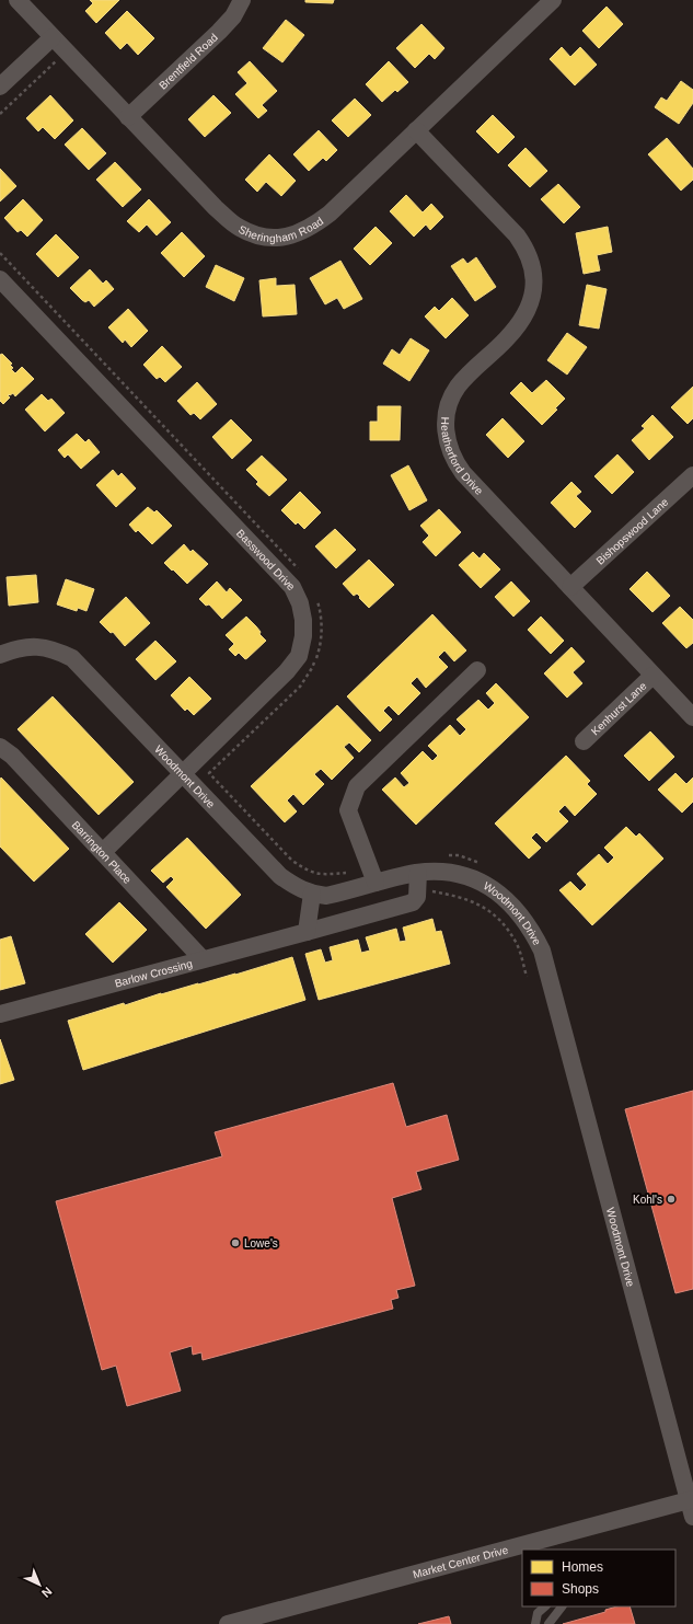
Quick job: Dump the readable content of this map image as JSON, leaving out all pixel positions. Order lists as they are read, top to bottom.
{
  "streets": {
    "street": [
      "Brentfield Road",
      "Sheringham Road",
      "Heatherford Drive",
      "Bishopswood Lane",
      "Basswood Drive",
      "Kenhurst Lane",
      "Woodmont Drive",
      "Barrington Place",
      "Barlow Crossing",
      "Market Center Drive"
    ]
  },
  "crossings": [
    ["Brentfield Road", "Sheringham Road"],
    ["Sheringham Road", "Heatherford Drive"],
    ["Heatherford Drive", "Bishopswood Lane"],
    ["Heatherford Drive", "Kenhurst Lane"],
    ["Basswood Drive", "Woodmont Drive"],
    ["Basswood Drive", "Barrington Place"],
    ["Woodmont Drive", "Barlow Crossing"],
    ["Woodmont Drive", "Market Center Drive"],
    ["Barrington Place", "Barlow Crossing"]
  ],
  "places": ["Kohl's", "Lowe's"],
  "legend": ["Homes", "Shops"],
  "north": "bottom right"
}
